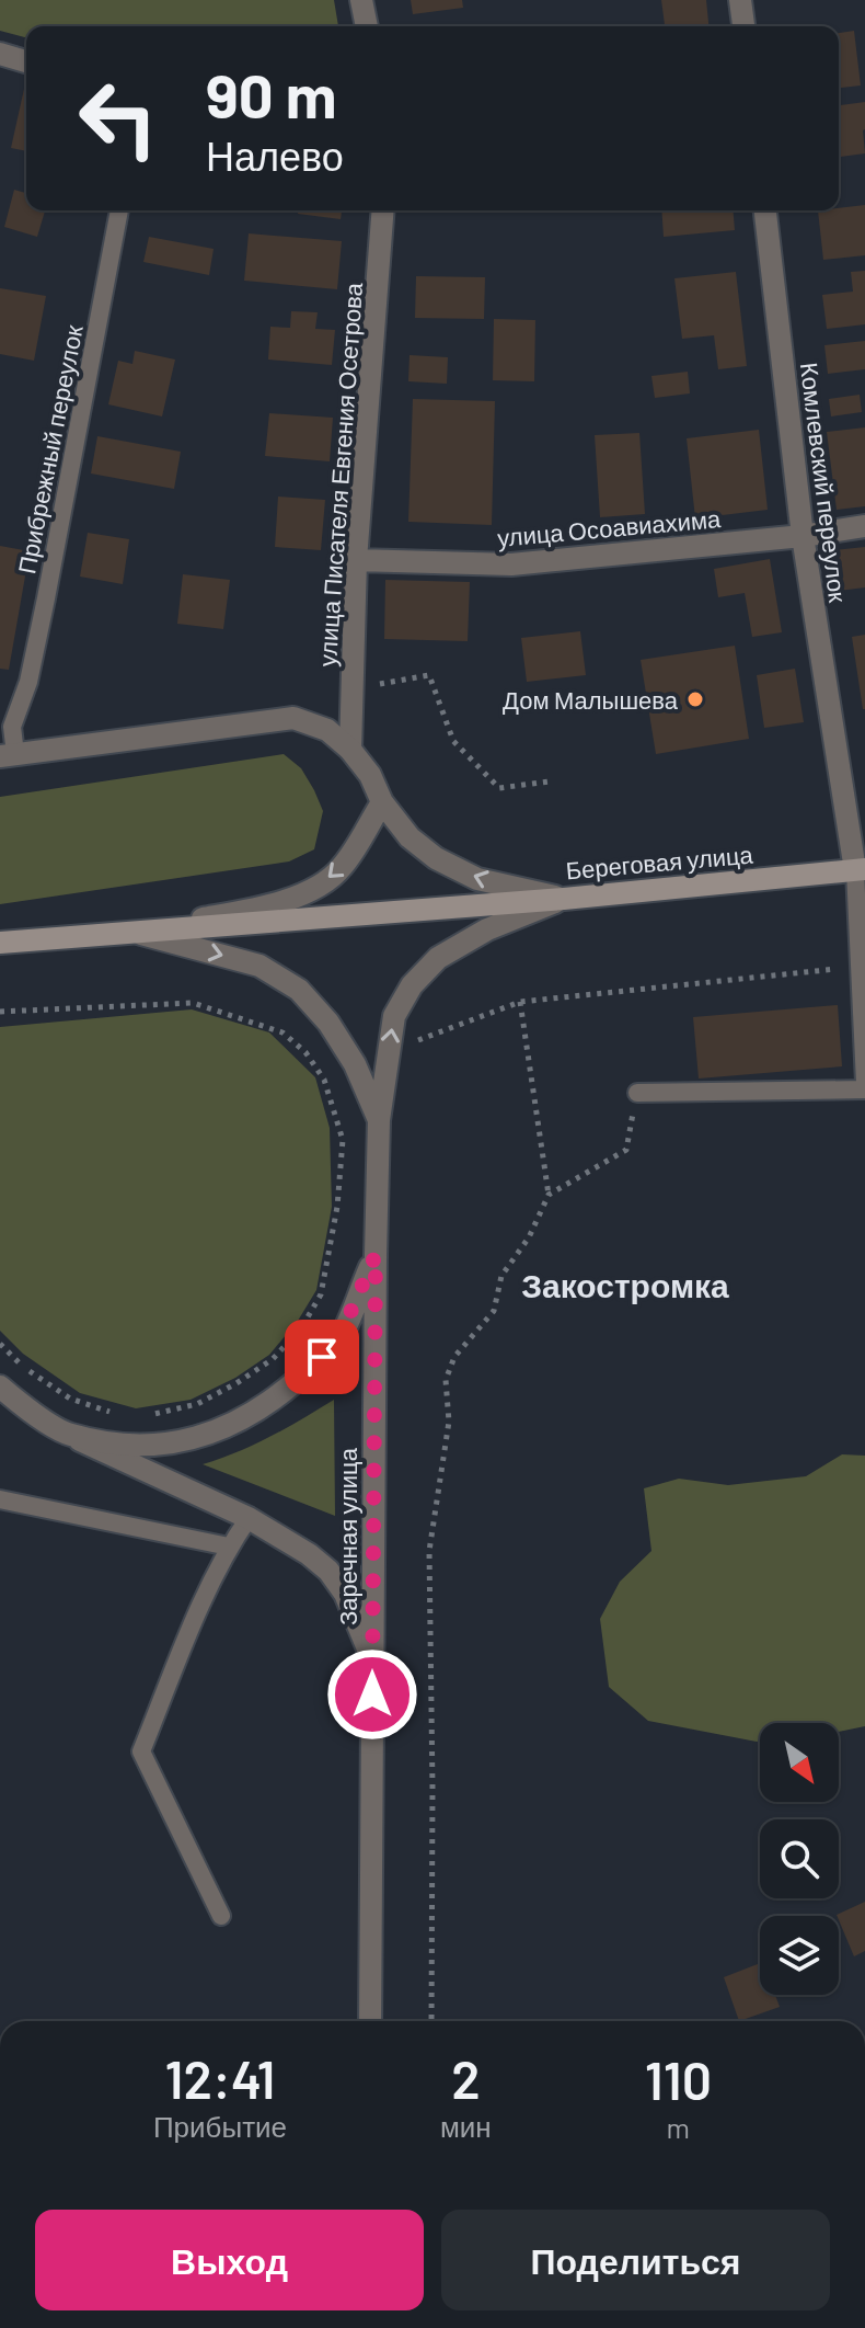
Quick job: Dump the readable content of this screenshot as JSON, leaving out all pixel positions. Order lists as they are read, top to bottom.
{
  "streets": {
    "main road": ["Береговая улица"],
    "street": [
      "улица Писателя Евгения Осетрова",
      "Комлевский переулок",
      "улица Осоавиахима",
      "Заречная улица"
    ],
    "lane": ["Прибрежный переулок"]
  },
  "crossings": [
    ["улица Писателя Евгения Осетрова", "улица Осоавиахима"],
    ["улица Писателя Евгения Осетрова", "Береговая улица"],
    ["Комлевский переулок", "улица Осоавиахима"],
    ["Комлевский переулок", "Береговая улица"],
    ["Береговая улица", "Заречная улица"]
  ],
  "one_way": ["Береговая улица"],
  "districts": ["Закостромка"],
  "places": ["Дом Малышева"],
  "north": "bottom right",
  "page": {
    "turn": ["90 m", "Налево"],
    "eta": [
      "12:41",
      "Прибытие",
      "2",
      "мин",
      "110",
      "m"
    ],
    "buttons": ["Выход", "Поделиться"]
  }
}
